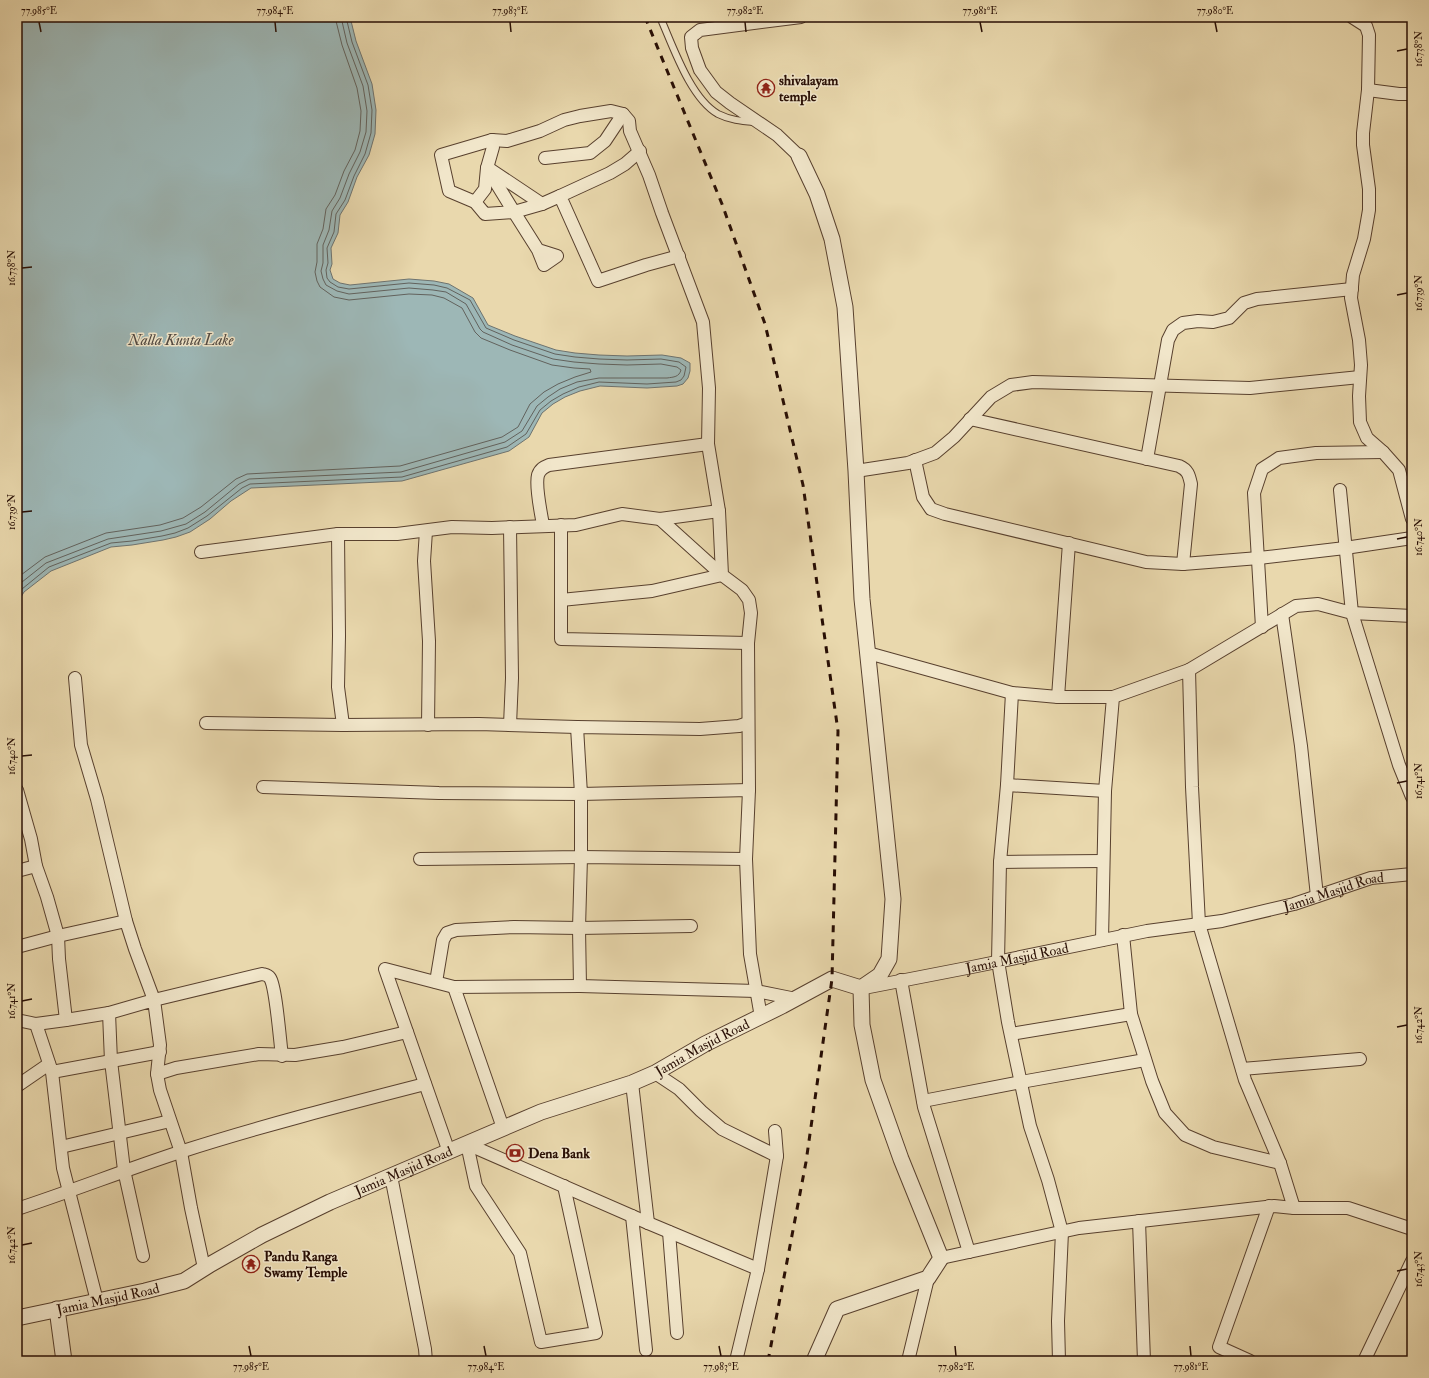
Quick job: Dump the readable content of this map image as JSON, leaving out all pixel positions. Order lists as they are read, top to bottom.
{
  "streets": {
    "street": ["Jamia Masjid Road"]
  },
  "water": ["Nalla Kunta Lake"],
  "places": {
    "temple": ["shivalayam temple", "Pandu Ranga Swamy Temple"],
    "bank": ["Dena Bank"]
  },
  "coordinates": [
    "77.985°E",
    "77.984°E",
    "77.983°E",
    "77.982°E",
    "77.981°E",
    "77.980°E",
    "16.738°N",
    "16.739°N",
    "16.740°N",
    "16.741°N",
    "16.742°N",
    "16.743°N"
  ]
}
